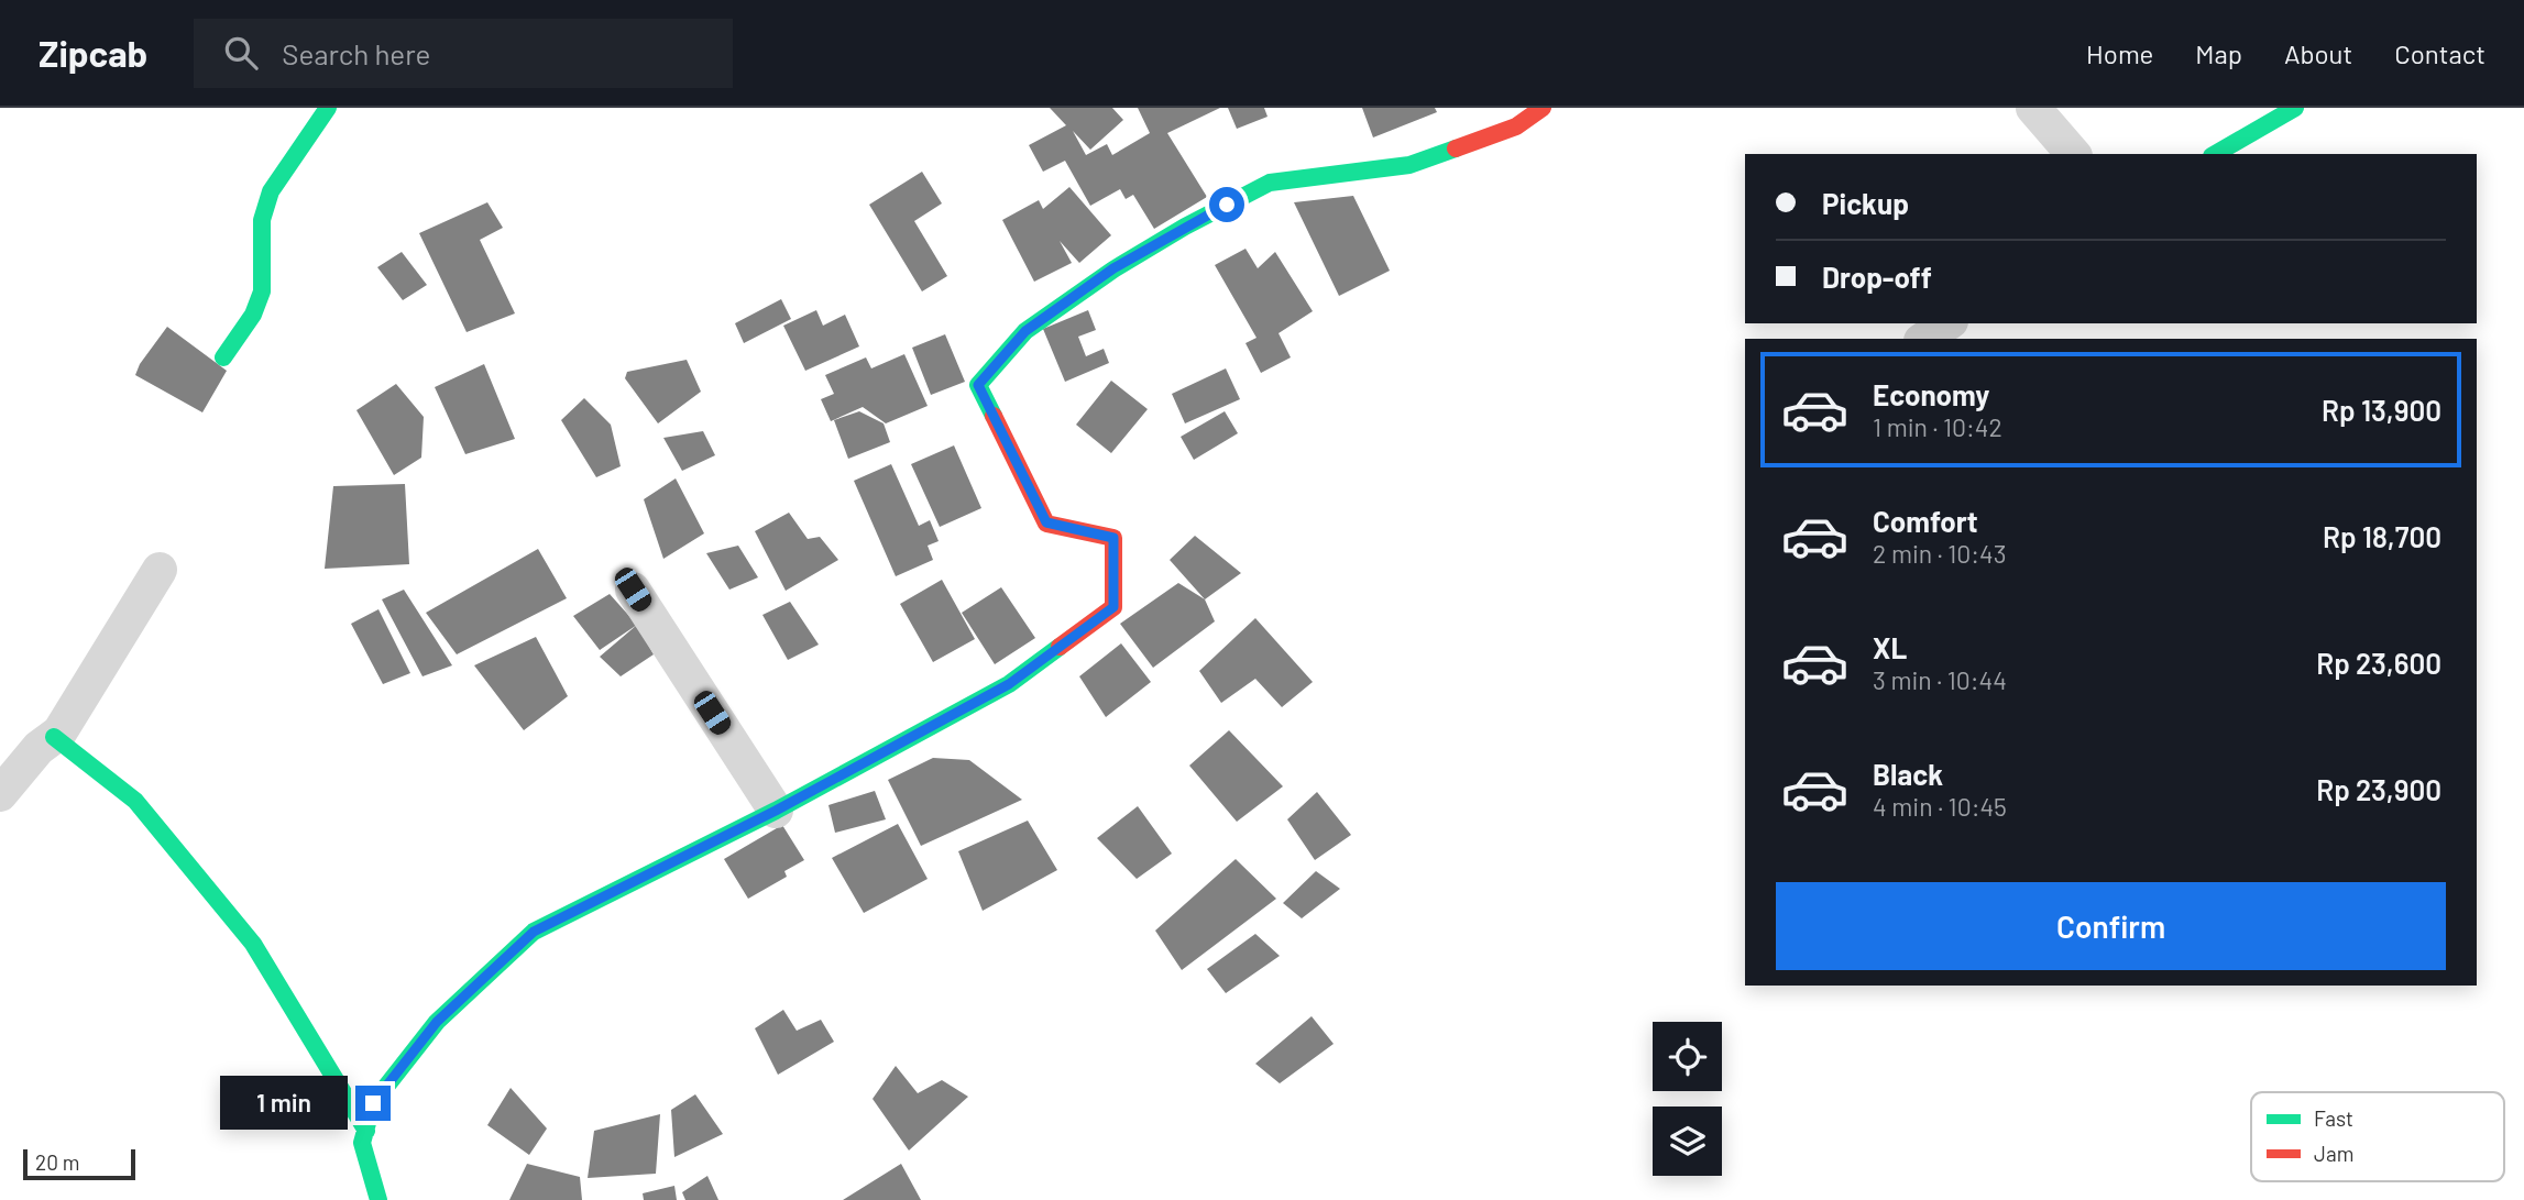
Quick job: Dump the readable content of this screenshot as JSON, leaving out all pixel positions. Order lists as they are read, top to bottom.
{
  "legend": ["Fast", "Jam"],
  "scale_bar": "20 m",
  "page": {
    "header": "Zipcab",
    "search": "Search here",
    "nav": [
      "Home",
      "Map",
      "About",
      "Contact"
    ],
    "banner": ["Pickup", "Drop-off"],
    "list": [
      {
        "name": "Economy",
        "note": "1 min · 10:42",
        "value": "Rp 13,900"
      },
      {
        "name": "Comfort",
        "note": "2 min · 10:43",
        "value": "Rp 18,700"
      },
      {
        "name": "XL",
        "note": "3 min · 10:44",
        "value": "Rp 23,600"
      },
      {
        "name": "Black",
        "note": "4 min · 10:45",
        "value": "Rp 23,900"
      }
    ],
    "buttons": "Confirm",
    "bubble": "1 min",
    "scale": "20 m"
  }
}
